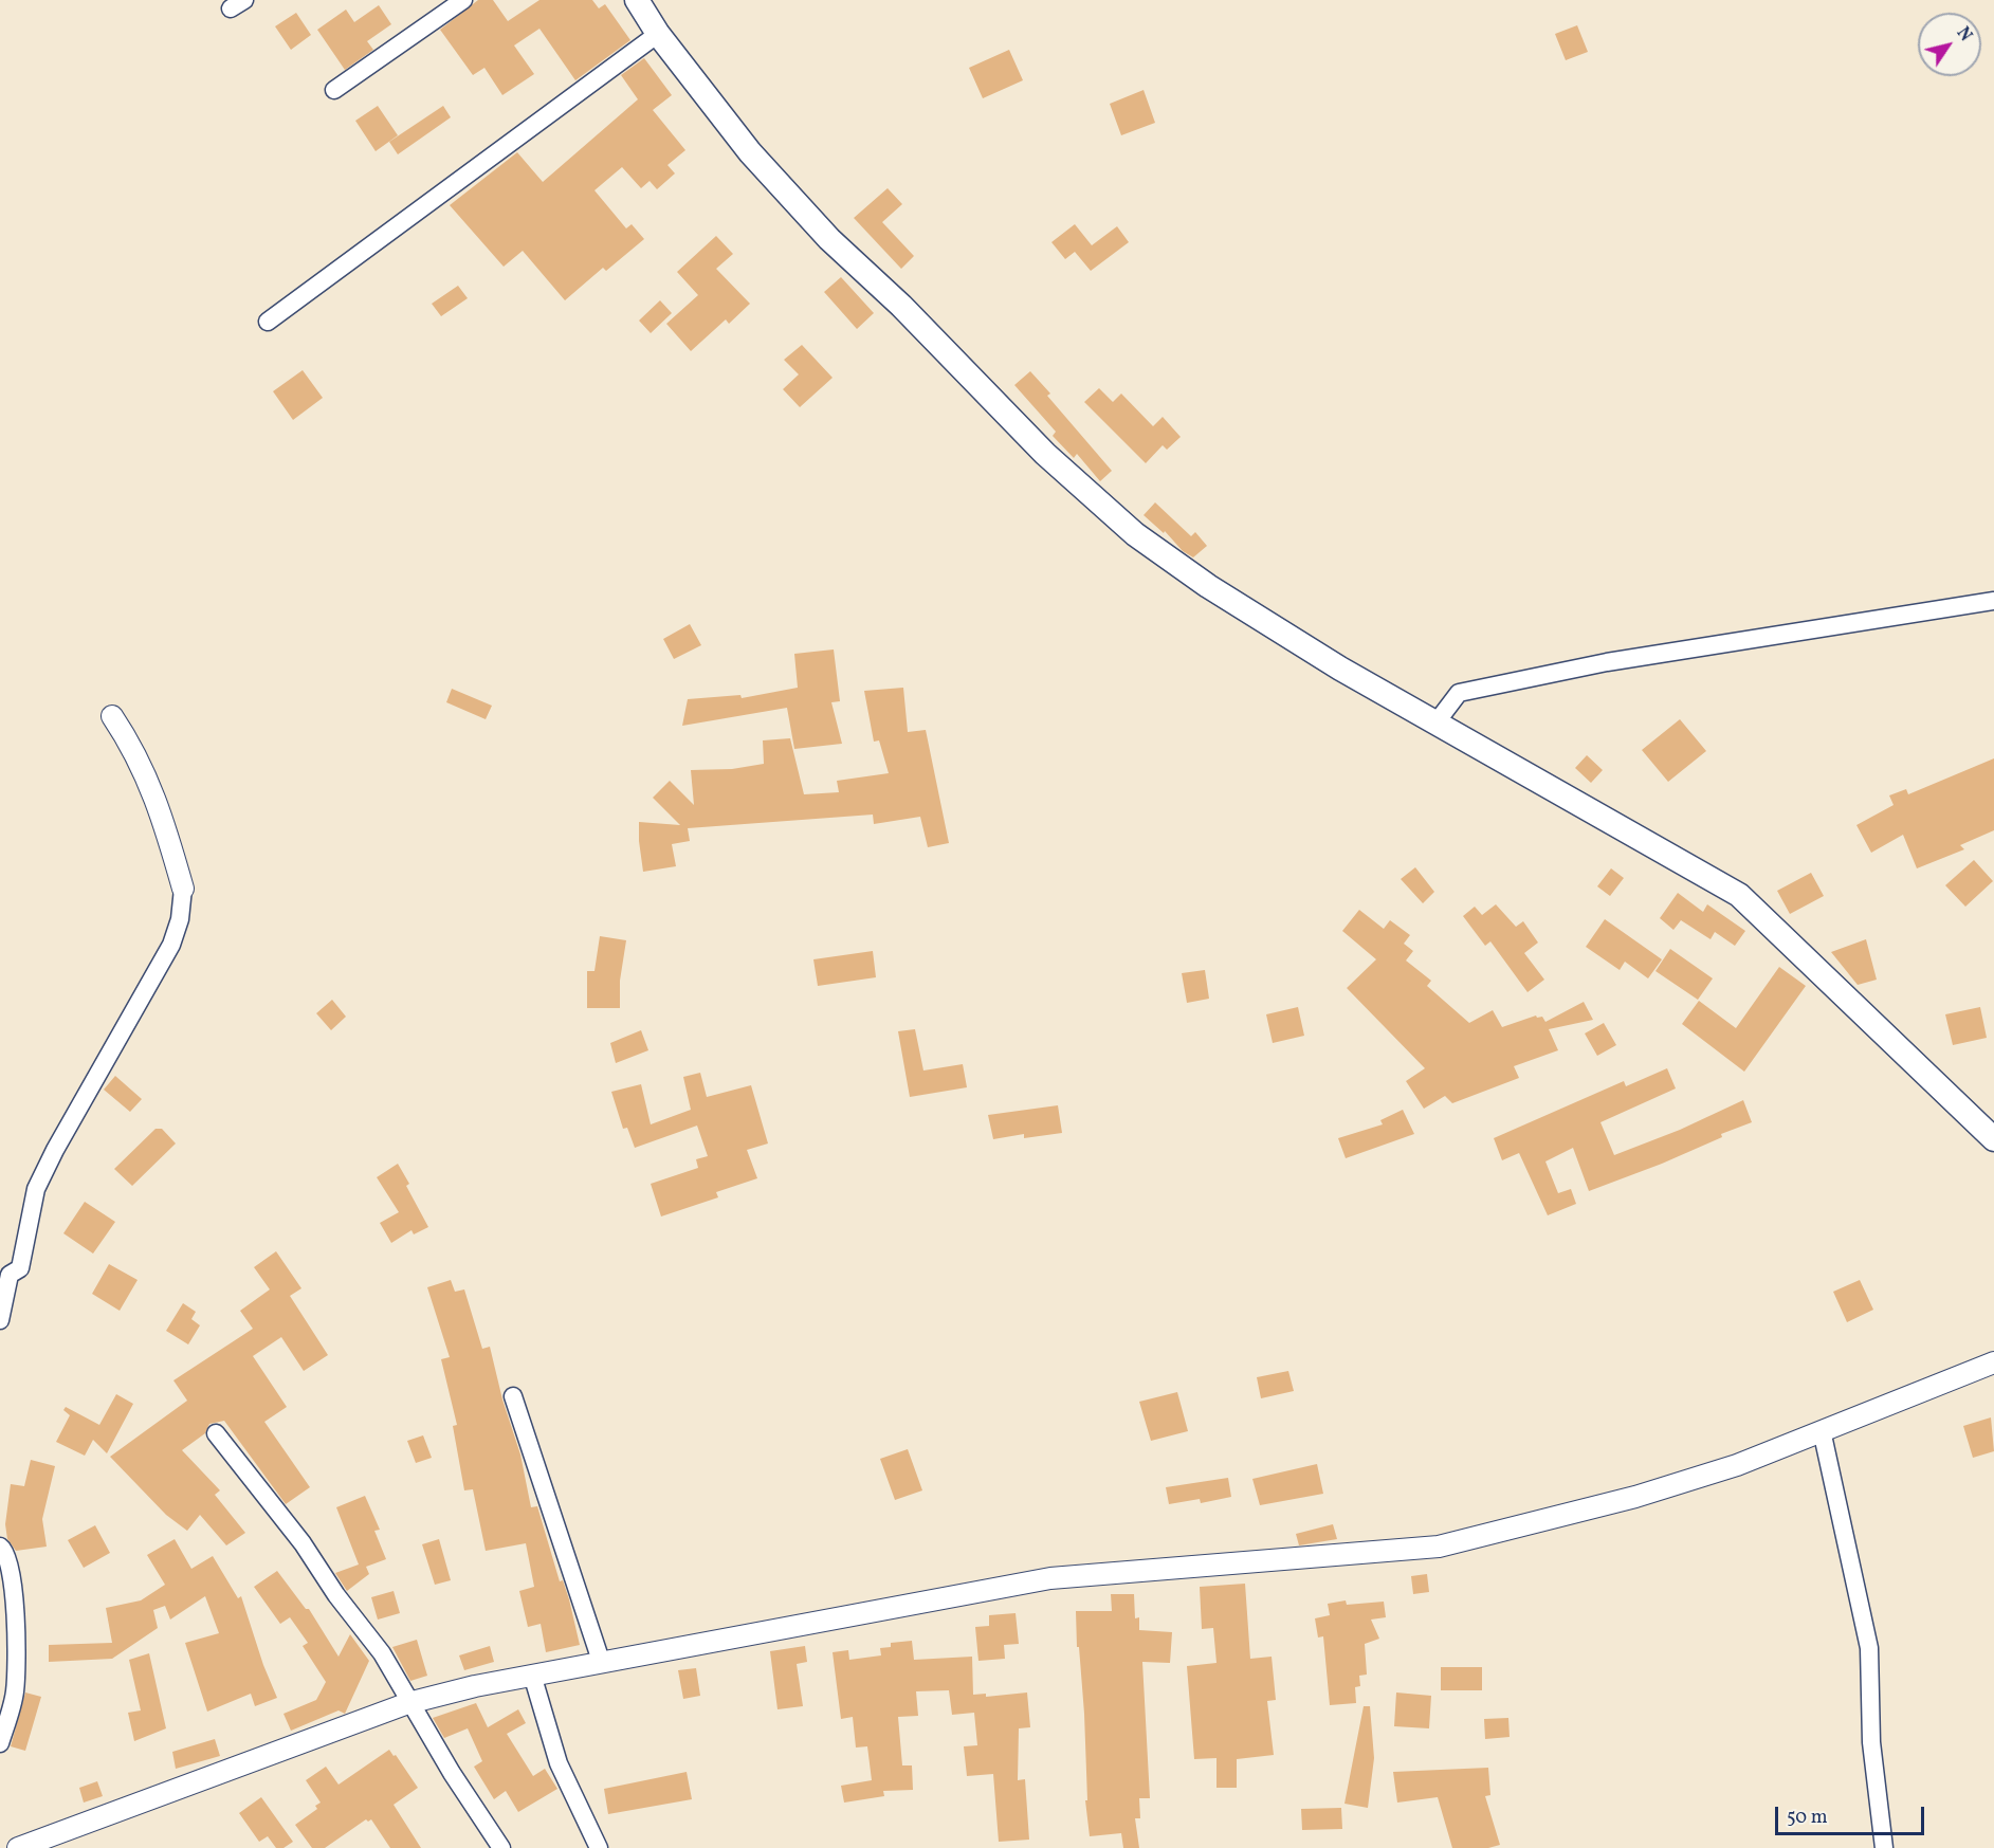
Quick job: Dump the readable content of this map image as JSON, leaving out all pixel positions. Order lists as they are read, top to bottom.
{
  "scale_bar": "50 m",
  "north": "top right"
}
